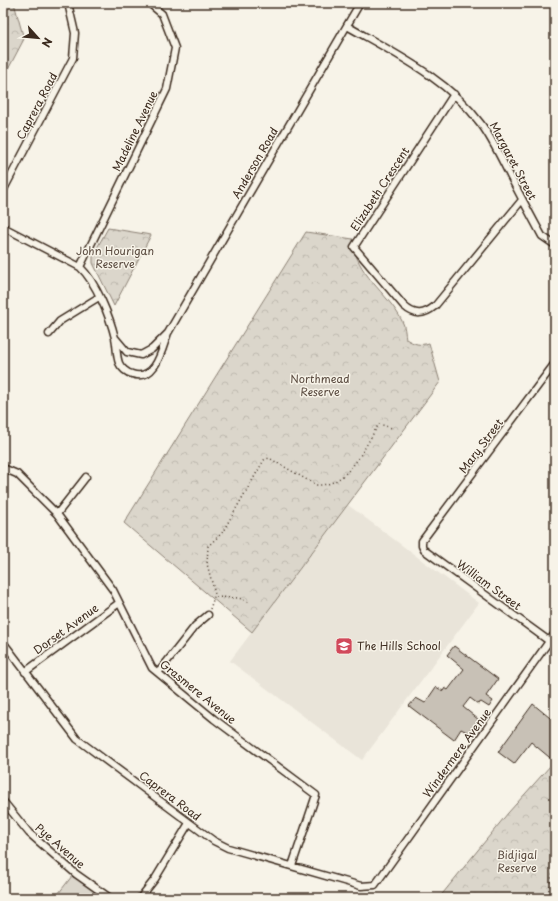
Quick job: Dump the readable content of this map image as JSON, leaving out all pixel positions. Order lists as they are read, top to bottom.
{
  "streets": {
    "street": [
      "Caprera Road",
      "Madeline Avenue",
      "Margaret Street",
      "Anderson Road",
      "Elizabeth Crescent",
      "Mary Street",
      "William Street",
      "Dorset Avenue",
      "Grasmere Avenue",
      "Windermere Avenue",
      "Pye Avenue"
    ]
  },
  "crossings": [
    ["Caprera Road", "Dorset Avenue"],
    ["Caprera Road", "Grasmere Avenue"],
    ["Caprera Road", "Windermere Avenue"],
    ["Madeline Avenue", "Anderson Road"],
    ["Margaret Street", "Anderson Road"],
    ["Margaret Street", "Elizabeth Crescent"],
    ["Mary Street", "William Street"],
    ["William Street", "Windermere Avenue"],
    ["Dorset Avenue", "Grasmere Avenue"]
  ],
  "parks": ["John Hourigan Reserve", "Northmead Reserve", "Bidjigal Reserve"],
  "places": {
    "school or university": ["The Hills School"]
  },
  "north": "bottom right"
}
